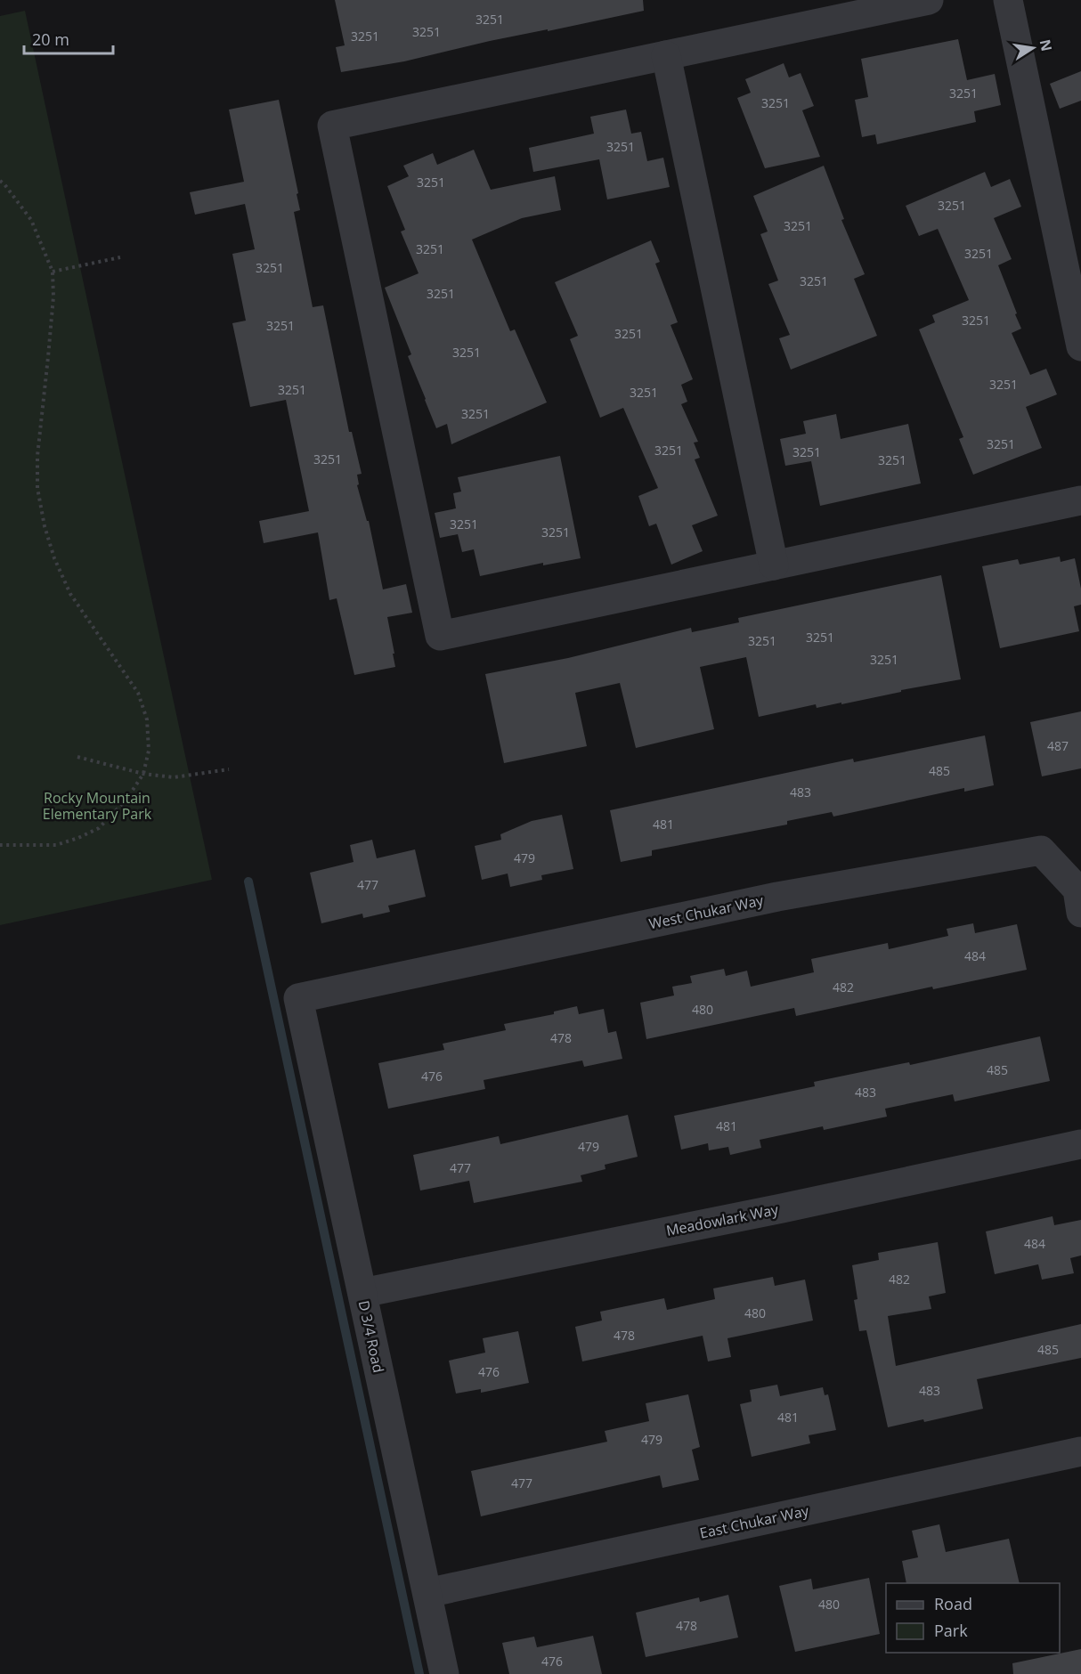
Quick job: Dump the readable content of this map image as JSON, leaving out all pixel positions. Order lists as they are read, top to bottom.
{
  "streets": {
    "street": [
      "West Chukar Way",
      "Meadowlark Way",
      "D 3/4 Road",
      "East Chukar Way"
    ]
  },
  "crossings": [
    ["West Chukar Way", "D 3/4 Road"],
    ["Meadowlark Way", "D 3/4 Road"],
    ["D 3/4 Road", "East Chukar Way"]
  ],
  "parks": ["Rocky Mountain Elementary Park"],
  "house_numbers": [
    "3251",
    "3251",
    "3251",
    "3251",
    "3251",
    "3251",
    "3251",
    "3251",
    "3251",
    "3251",
    "3251",
    "3251",
    "3251",
    "3251",
    "3251",
    "3251",
    "3251",
    "3251",
    "3251",
    "3251",
    "3251",
    "3251",
    "3251",
    "3251",
    "3251",
    "3251",
    "3251",
    "3251",
    "3251",
    "3251",
    "3251",
    "3251",
    "487",
    "485",
    "483",
    "481",
    "479",
    "477",
    "484",
    "482",
    "480",
    "478",
    "485",
    "476",
    "483",
    "481",
    "479",
    "477",
    "484",
    "482",
    "480",
    "478",
    "485",
    "476",
    "483",
    "481",
    "479",
    "477",
    "480",
    "478",
    "476"
  ],
  "legend": ["Road", "Park"],
  "scale_bar": "20 m",
  "north": "right"
}
